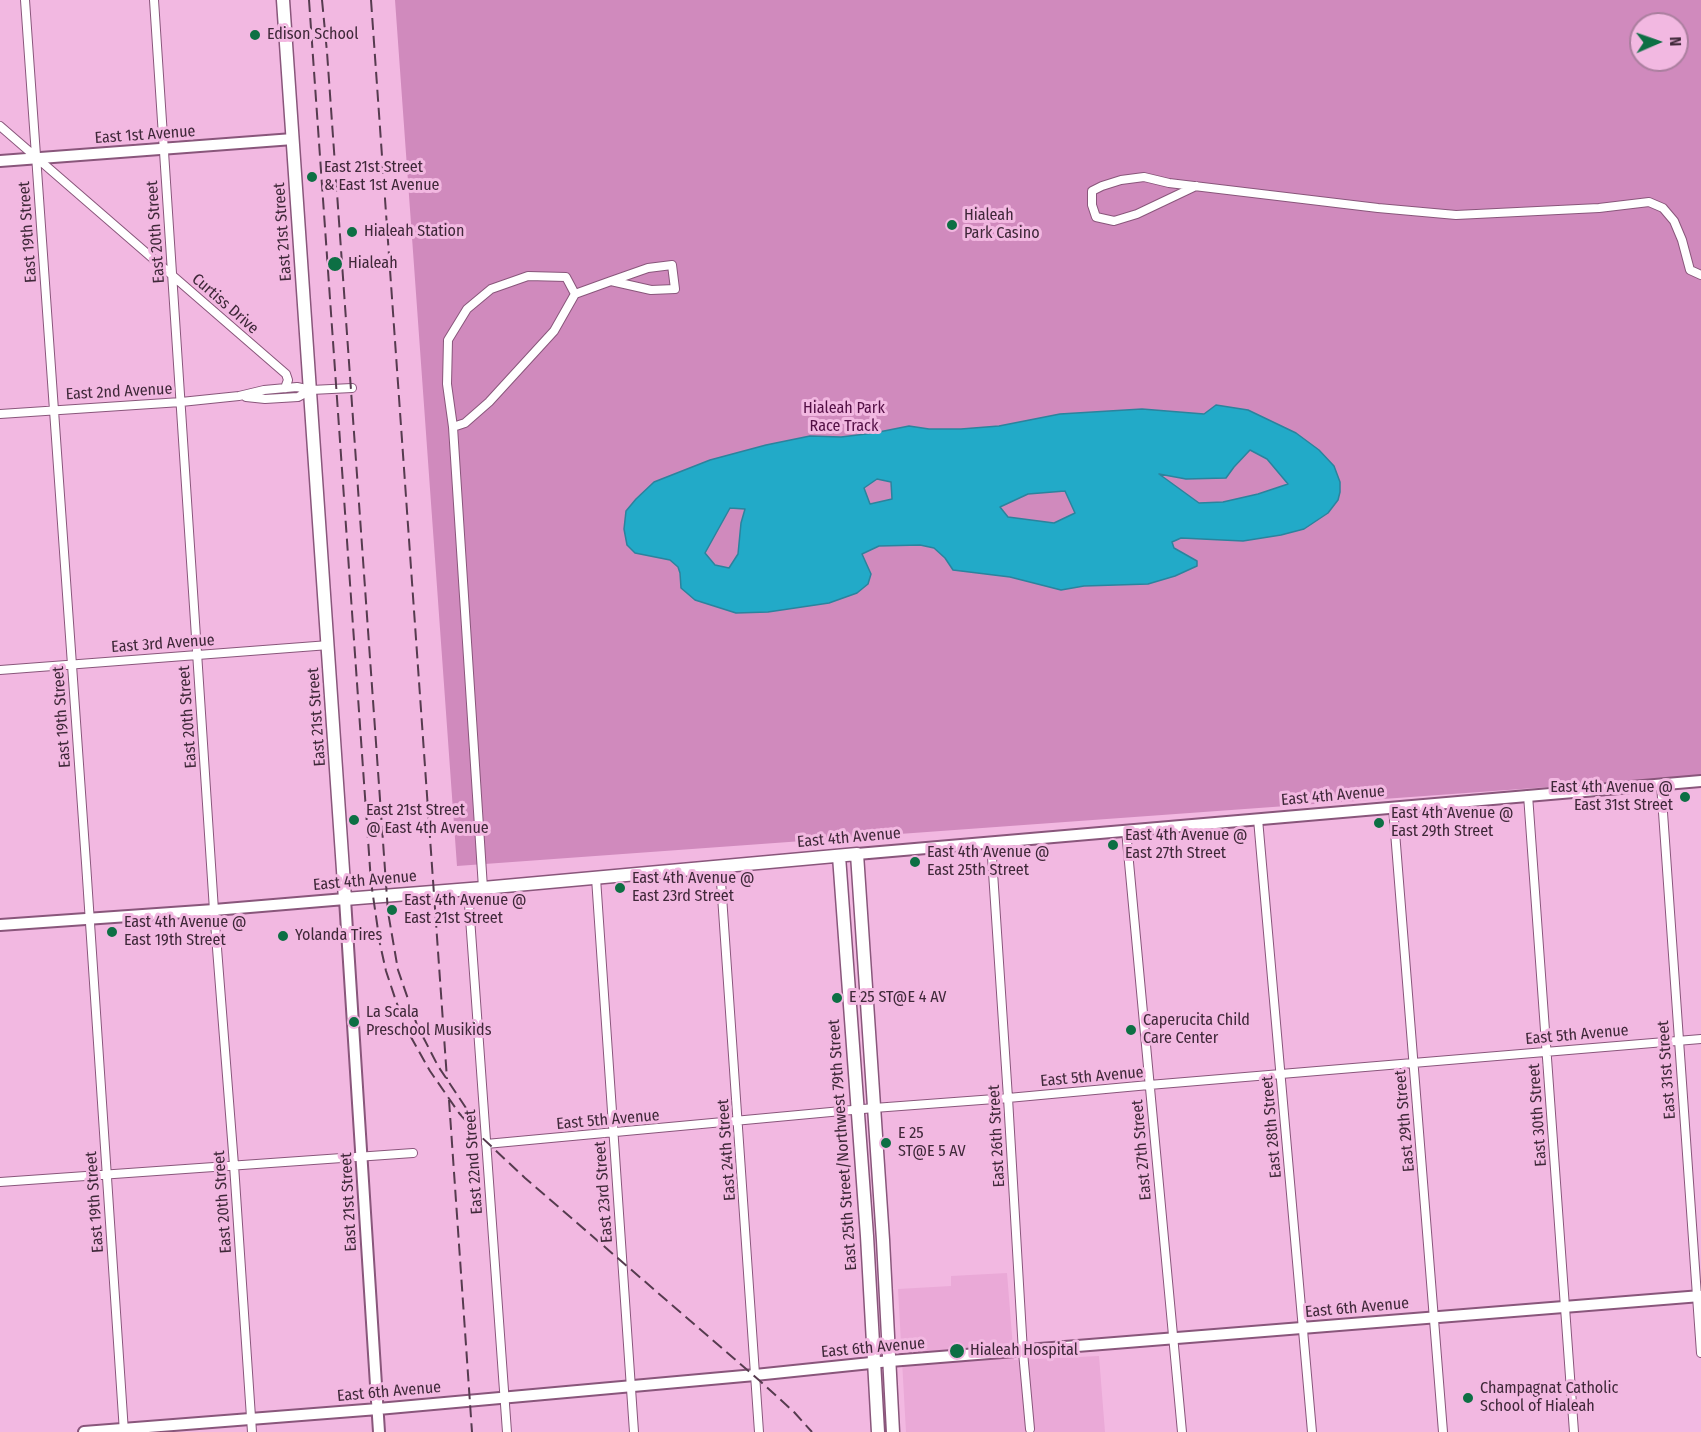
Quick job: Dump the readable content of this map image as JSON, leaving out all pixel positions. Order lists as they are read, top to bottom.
{
  "streets": {
    "main road": ["East 21st Street", "East 4th Avenue", "East 25th Street/Northwest 79th Street"],
    "street": [
      "East 1st Avenue",
      "East 19th Street",
      "East 20th Street",
      "Curtiss Drive",
      "East 2nd Avenue",
      "East 3rd Avenue",
      "East 5th Avenue",
      "East 31st Street",
      "East 30th Street",
      "East 29th Street",
      "East 28th Street",
      "East 26th Street",
      "East 24th Street",
      "East 27th Street",
      "East 22nd Street",
      "East 23rd Street",
      "East 6th Avenue"
    ]
  },
  "crossings": [
    ["East 1st Avenue", "East 19th Street"],
    ["East 1st Avenue", "East 20th Street"],
    ["East 1st Avenue", "East 21st Street"],
    ["East 1st Avenue", "Curtiss Drive"],
    ["East 19th Street", "Curtiss Drive"],
    ["East 19th Street", "East 2nd Avenue"],
    ["East 19th Street", "East 3rd Avenue"],
    ["East 19th Street", "East 4th Avenue"],
    ["East 19th Street", "East 6th Avenue"],
    ["East 20th Street", "Curtiss Drive"],
    ["East 20th Street", "East 2nd Avenue"],
    ["East 20th Street", "East 3rd Avenue"],
    ["East 20th Street", "East 4th Avenue"],
    ["East 20th Street", "East 6th Avenue"],
    ["East 21st Street", "East 2nd Avenue"],
    ["East 21st Street", "East 3rd Avenue"],
    ["East 21st Street", "East 4th Avenue"],
    ["East 21st Street", "East 6th Avenue"],
    ["Curtiss Drive", "East 2nd Avenue"],
    ["East 4th Avenue", "East 31st Street"],
    ["East 4th Avenue", "East 30th Street"],
    ["East 4th Avenue", "East 29th Street"],
    ["East 4th Avenue", "East 28th Street"],
    ["East 4th Avenue", "East 26th Street"],
    ["East 4th Avenue", "East 25th Street/Northwest 79th Street"],
    ["East 4th Avenue", "East 24th Street"],
    ["East 4th Avenue", "East 27th Street"],
    ["East 4th Avenue", "East 22nd Street"],
    ["East 4th Avenue", "East 23rd Street"],
    ["East 5th Avenue", "East 31st Street"],
    ["East 5th Avenue", "East 30th Street"],
    ["East 5th Avenue", "East 29th Street"],
    ["East 5th Avenue", "East 28th Street"],
    ["East 5th Avenue", "East 26th Street"],
    ["East 5th Avenue", "East 25th Street/Northwest 79th Street"],
    ["East 5th Avenue", "East 24th Street"],
    ["East 5th Avenue", "East 27th Street"],
    ["East 5th Avenue", "East 22nd Street"],
    ["East 5th Avenue", "East 23rd Street"],
    ["East 31st Street", "East 6th Avenue"],
    ["East 30th Street", "East 6th Avenue"],
    ["East 29th Street", "East 6th Avenue"],
    ["East 28th Street", "East 6th Avenue"],
    ["East 26th Street", "East 6th Avenue"],
    ["East 25th Street/Northwest 79th Street", "East 6th Avenue"],
    ["East 24th Street", "East 6th Avenue"],
    ["East 27th Street", "East 6th Avenue"],
    ["East 22nd Street", "East 6th Avenue"],
    ["East 23rd Street", "East 6th Avenue"]
  ],
  "parks": ["Hialeah Park Race Track"],
  "places": [
    "Edison School",
    "East 21st Street & East 1st Avenue",
    "Hialeah Park Casino",
    "Hialeah Station",
    "Hialeah",
    "East 4th Avenue @ East 31st Street",
    "East 21st Street @ East 4th Avenue",
    "East 4th Avenue @ East 29th Street",
    "East 4th Avenue @ East 27th Street",
    "East 4th Avenue @ East 25th Street",
    "East 4th Avenue @ East 23rd Street",
    "East 4th Avenue @ East 21st Street",
    "East 4th Avenue @ East 19th Street",
    "Yolanda Tires",
    "E 25 ST@E 4 AV",
    "La Scala Preschool Musikids",
    "Caperucita Child Care Center",
    "E 25 ST@E 5 AV",
    "Hialeah Hospital",
    "Champagnat Catholic School of Hialeah"
  ],
  "north": "right"
}
